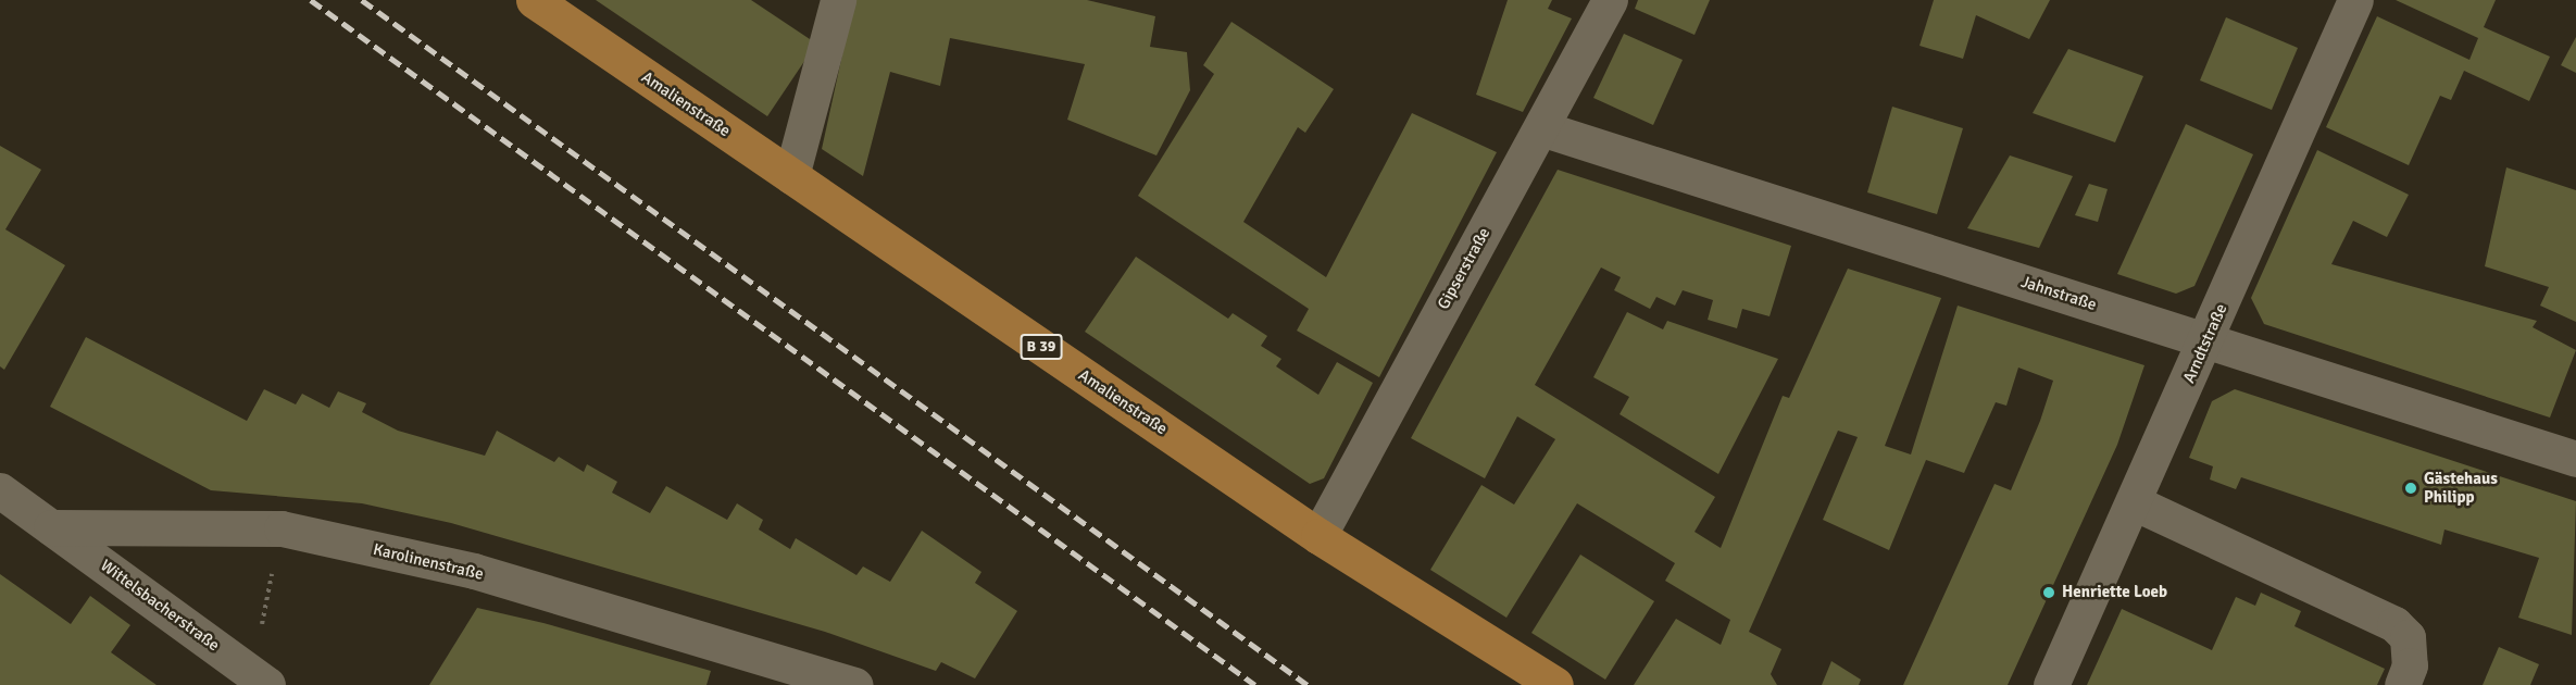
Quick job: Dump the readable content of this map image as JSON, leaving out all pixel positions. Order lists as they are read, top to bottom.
{
  "streets": {
    "main road": ["Amalienstraße", "B 39"],
    "street": [
      "Gipserstraße",
      "Jahnstraße",
      "Arndtstraße",
      "Karolinenstraße",
      "Wittelsbacherstraße"
    ]
  },
  "crossings": [
    ["Amalienstraße", "Gipserstraße"],
    ["Gipserstraße", "Jahnstraße"],
    ["Jahnstraße", "Arndtstraße"],
    ["Karolinenstraße", "Wittelsbacherstraße"]
  ],
  "places": ["Gästehaus Philipp", "Henriette Loeb"]
}
